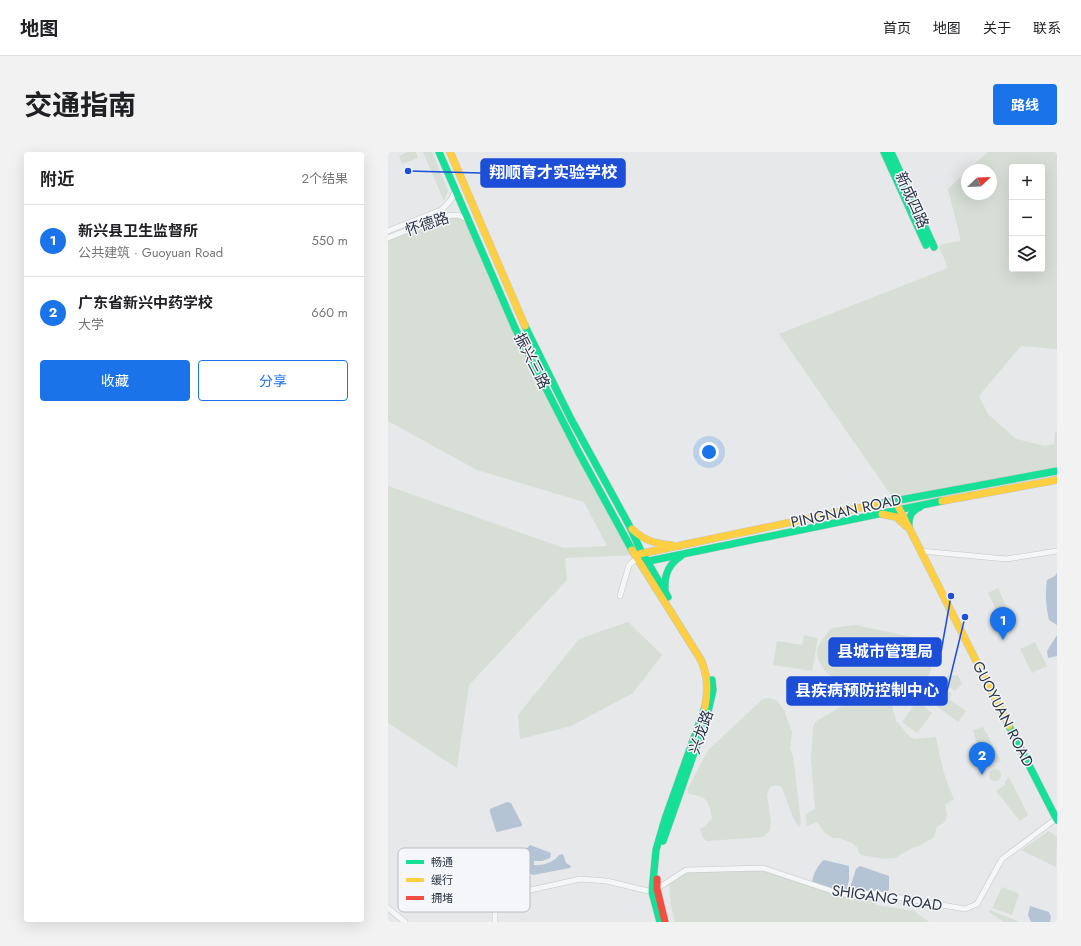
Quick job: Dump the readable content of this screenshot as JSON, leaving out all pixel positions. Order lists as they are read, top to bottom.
{
  "streets": {
    "main road": [
      "新成四路",
      "振兴三路",
      "PINGNAN ROAD",
      "GUOYUAN ROAD",
      "兴龙路"
    ],
    "street": ["怀德路", "SHIGANG ROAD"]
  },
  "crossings": [
    ["怀德路", "振兴三路"],
    ["振兴三路", "PINGNAN ROAD"],
    ["振兴三路", "兴龙路"],
    ["PINGNAN ROAD", "GUOYUAN ROAD"],
    ["PINGNAN ROAD", "兴龙路"],
    ["GUOYUAN ROAD", "SHIGANG ROAD"],
    ["兴龙路", "SHIGANG ROAD"]
  ],
  "places": ["翔顺育才实验学校", "县城市管理局", "县疾病预防控制中心"],
  "legend": ["畅通", "缓行", "拥堵"],
  "north": "top right",
  "page": {
    "header": "地图",
    "nav": [
      "首页",
      "地图",
      "关于",
      "联系"
    ],
    "title": "交通指南",
    "buttons": [
      "路线",
      ["收藏", "分享"]
    ],
    "heading": ["附近", "2个结果"],
    "map_buttons": ["+", "−"],
    "list": [
      {
        "mark": "1",
        "name": "新兴县卫生监督所",
        "note": "公共建筑 · Guoyuan Road",
        "value": "550 m"
      },
      {
        "mark": "2",
        "name": "广东省新兴中药学校",
        "note": "大学",
        "value": "660 m"
      }
    ],
    "pins": ["1", "2"]
  }
}
